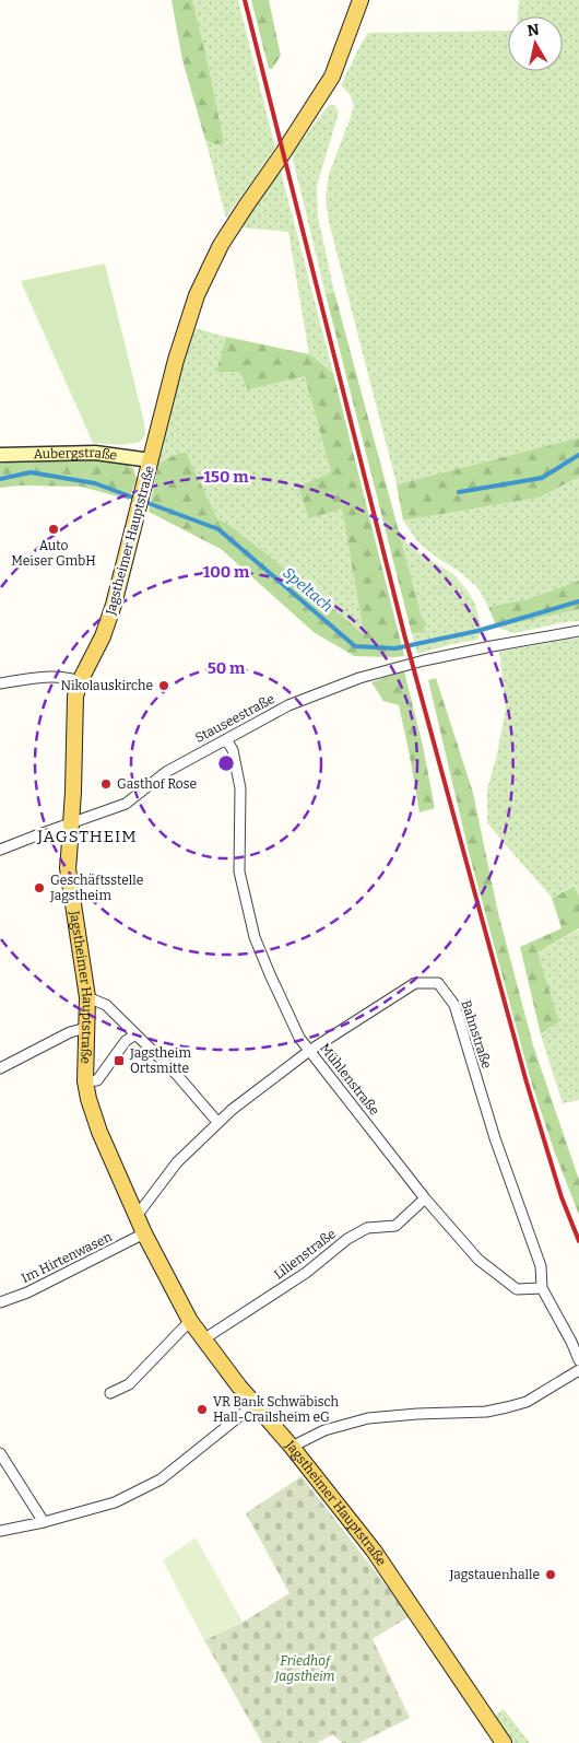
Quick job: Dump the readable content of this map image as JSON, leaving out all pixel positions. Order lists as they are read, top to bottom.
{
  "streets": {
    "main road": ["Jagstheimer Hauptstraße"],
    "street": [
      "Aubergstraße",
      "Stauseestraße",
      "Bahnstraße",
      "Mühlenstraße",
      "Lilienstraße",
      "Im Hirtenwasen"
    ]
  },
  "crossings": [
    ["Aubergstraße", "Jagstheimer Hauptstraße"],
    ["Jagstheimer Hauptstraße", "Stauseestraße"],
    ["Jagstheimer Hauptstraße", "Bahnstraße"],
    ["Jagstheimer Hauptstraße", "Lilienstraße"],
    ["Jagstheimer Hauptstraße", "Im Hirtenwasen"],
    ["Stauseestraße", "Mühlenstraße"],
    ["Bahnstraße", "Mühlenstraße"],
    ["Mühlenstraße", "Lilienstraße"]
  ],
  "districts": ["JAGSTHEIM"],
  "water": ["Speltach"],
  "parks": ["Friedhof Jagstheim"],
  "places": {
    "other": [
      "Auto Meiser GmbH",
      "Nikolauskirche",
      "Gasthof Rose",
      "Geschäftsstelle Jagstheim",
      "VR Bank Schwäbisch Hall-Crailsheim eG",
      "Jagstauenhalle"
    ],
    "transit": ["Jagstheim Ortsmitte"]
  },
  "north": "top",
  "rings": ["150 m", "100 m", "50 m"]
}
